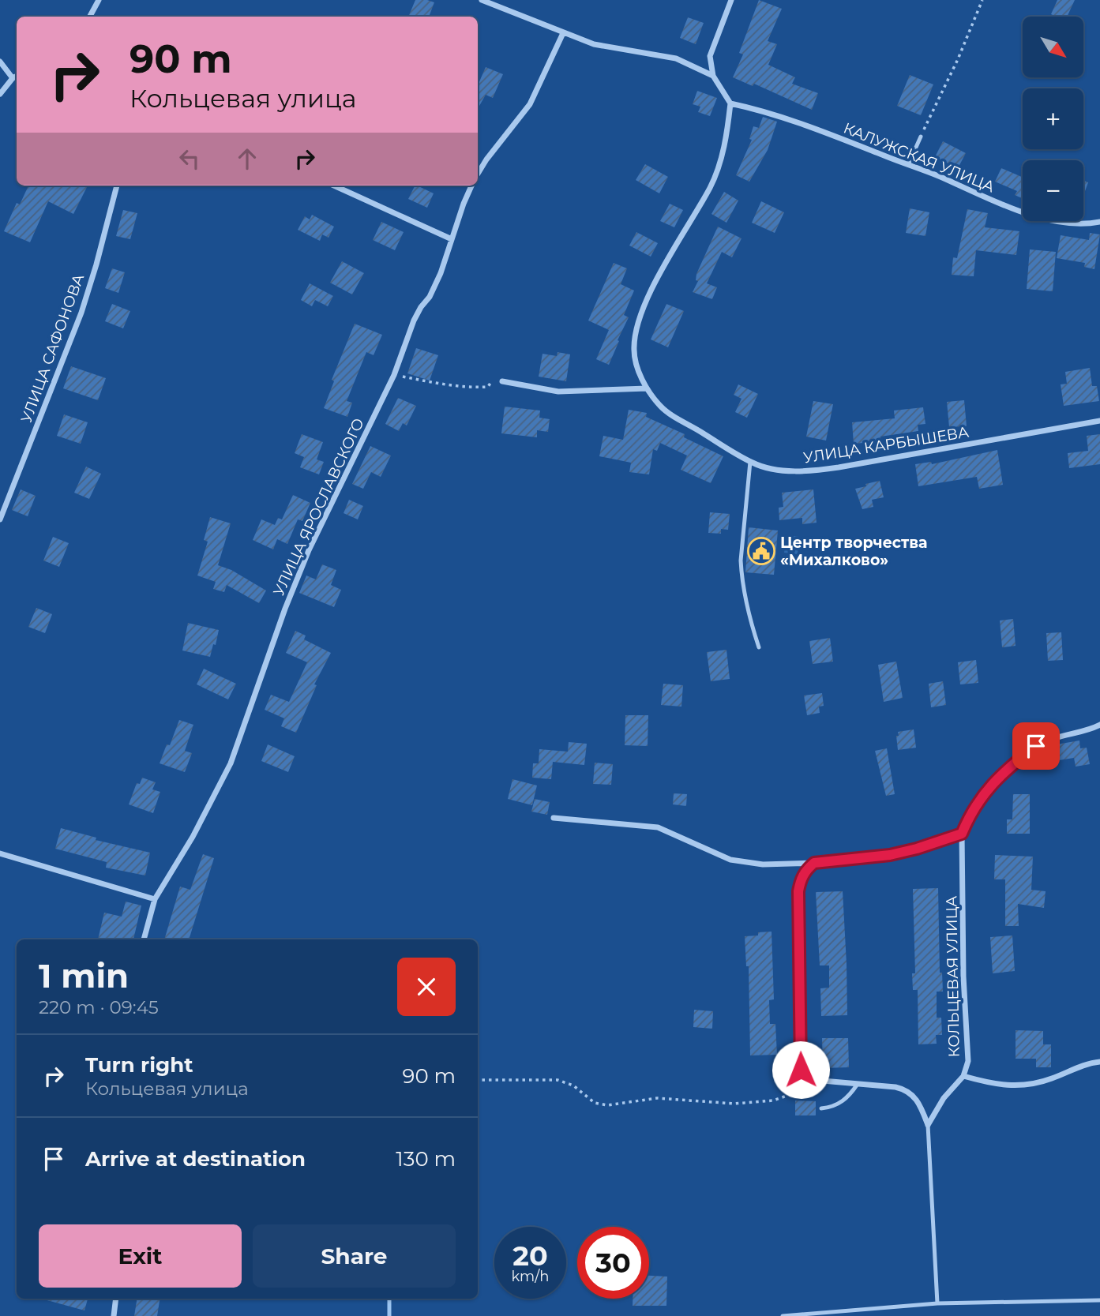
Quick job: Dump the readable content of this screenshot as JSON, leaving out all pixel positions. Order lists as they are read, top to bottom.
{
  "streets": {
    "street": [
      "КАЛУЖСКАЯ УЛИЦА",
      "УЛИЦА САФОНОВА",
      "УЛИЦА КАРБЫШЕВА",
      "УЛИЦА ЯРОСЛАВСКОГО",
      "КОЛЬЦЕВАЯ УЛИЦА"
    ]
  },
  "crossings": [
    ["КАЛУЖСКАЯ УЛИЦА", "УЛИЦА КАРБЫШЕВА"]
  ],
  "places": {
    "public building": ["Центр творчества «Михалково»"]
  },
  "north": "bottom right",
  "page": {
    "map_buttons": ["+", "−"],
    "turn": ["90 m", "Кольцевая улица"],
    "heading": ["1 min", "220 m · 09:45"],
    "list": [
      {
        "name": "Turn right",
        "note": "Кольцевая улица",
        "value": "90 m"
      },
      {
        "name": "Arrive at destination",
        "value": "130 m"
      }
    ],
    "buttons": ["Exit", "Share"],
    "speed": "20 km/h",
    "limit": "30"
  }
}
